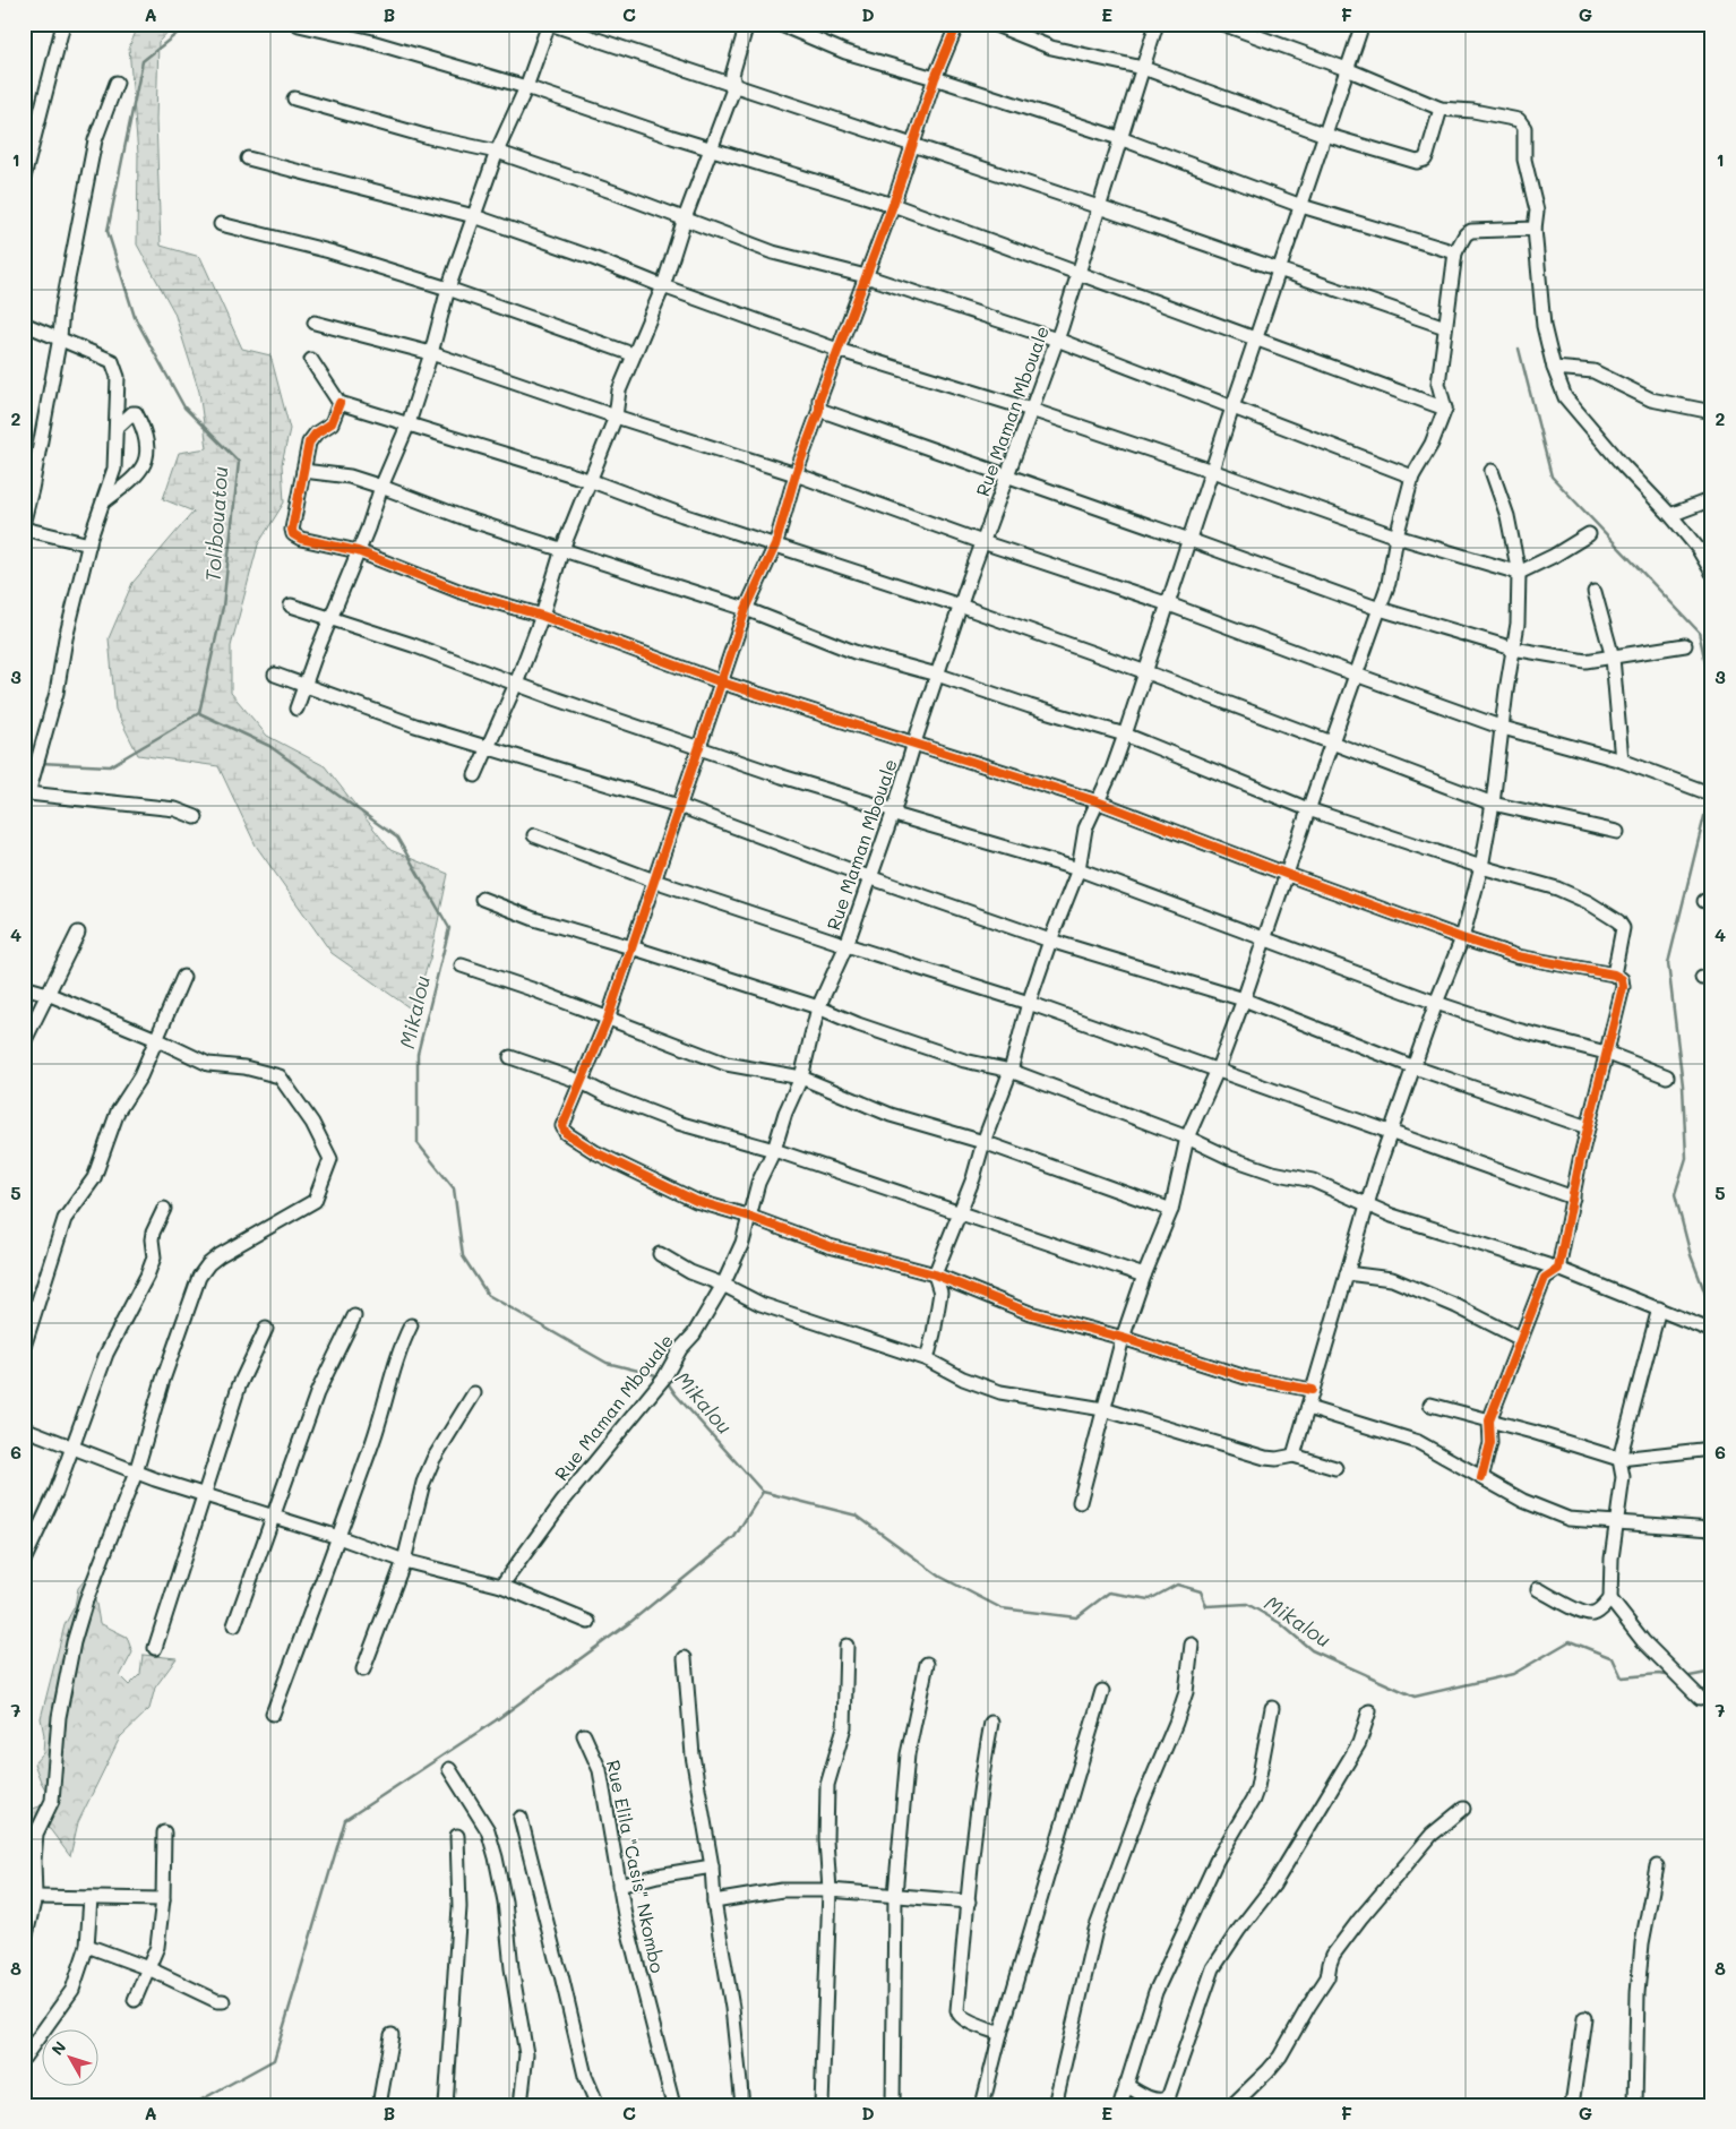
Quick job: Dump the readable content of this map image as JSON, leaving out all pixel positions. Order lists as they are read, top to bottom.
{
  "streets": {
    "street": ["Rue Maman Mbouale", "Rue Elila \"Casis\" Nkombo"]
  },
  "water": ["Tolibouatou", "Mikalou"],
  "north": "top left",
  "grid": {
    "columns": [
      "A",
      "B",
      "C",
      "D",
      "E",
      "F",
      "G"
    ],
    "rows": [
      "1",
      "2",
      "3",
      "4",
      "5",
      "6",
      "7",
      "8"
    ]
  }
}
